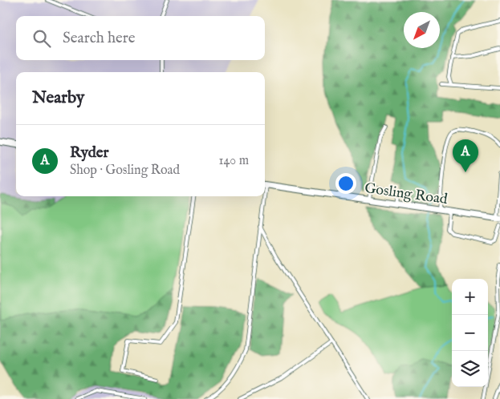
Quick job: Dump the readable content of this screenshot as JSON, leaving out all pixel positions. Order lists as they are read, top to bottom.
{
  "streets": {
    "street": ["Gosling Road"]
  },
  "north": "bottom left",
  "page": {
    "search": "Search here",
    "heading": "Nearby",
    "list": [
      {
        "mark": "A",
        "name": "Ryder",
        "note": "Shop · Gosling Road",
        "value": "140 m"
      }
    ],
    "pins": "A",
    "map_buttons": ["+", "−"]
  }
}
